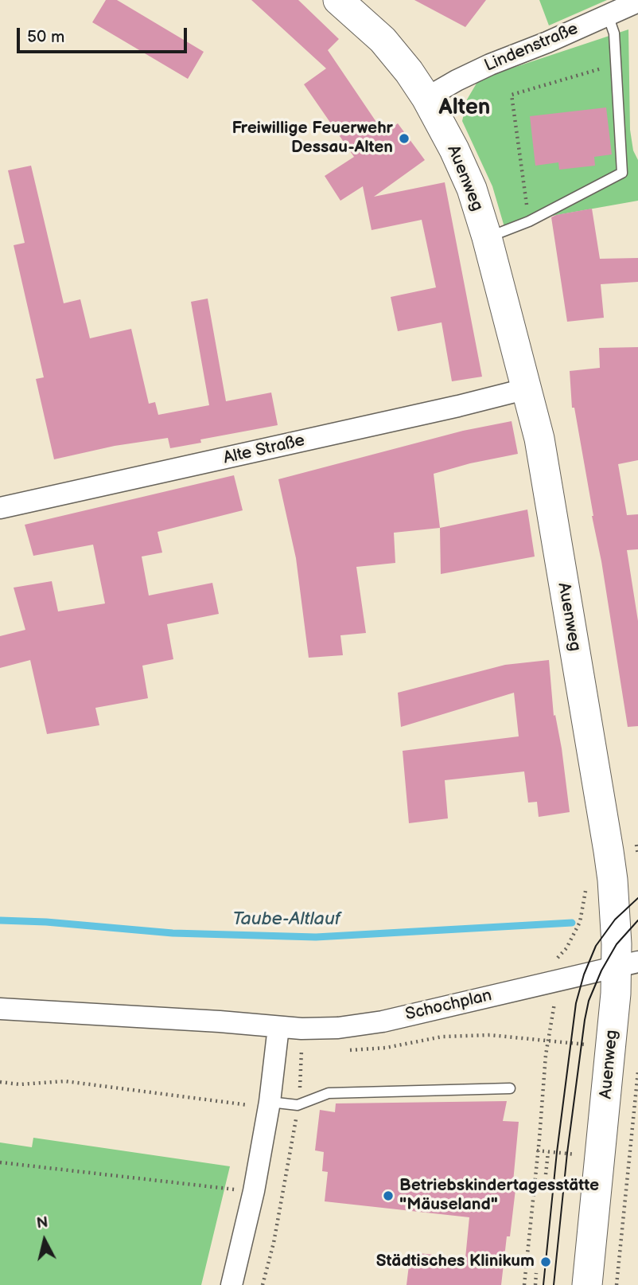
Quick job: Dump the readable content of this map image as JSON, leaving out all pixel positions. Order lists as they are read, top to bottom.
{
  "streets": {
    "main road": ["Auenweg"],
    "street": ["Lindenstraße", "Alte Straße", "Schochplan"]
  },
  "crossings": [
    ["Lindenstraße", "Auenweg"],
    ["Auenweg", "Alte Straße"],
    ["Auenweg", "Schochplan"]
  ],
  "districts": ["Alten"],
  "water": ["Taube-Altlauf"],
  "places": ["Freiwillige Feuerwehr Dessau-Alten", "Betriebskindertagesstätte \"Mäuseland\"", "Städtisches Klinikum"],
  "scale_bar": "50 m",
  "north": "top"
}
